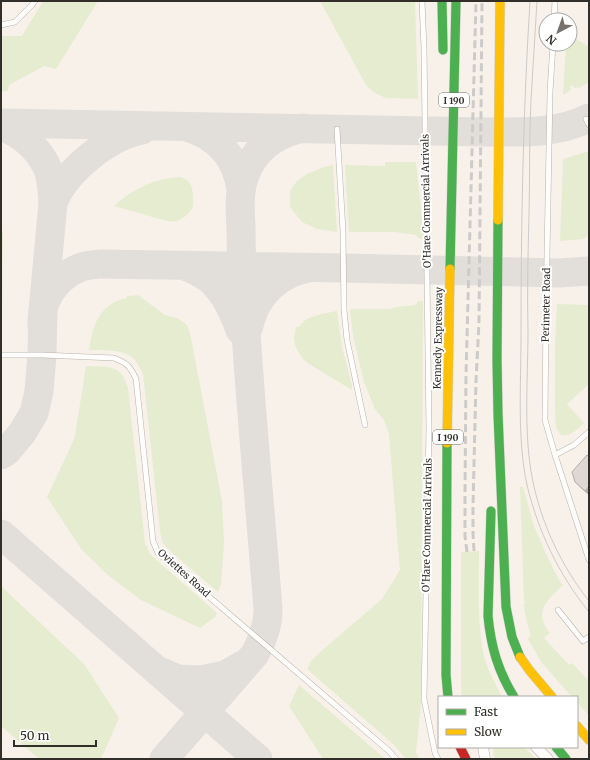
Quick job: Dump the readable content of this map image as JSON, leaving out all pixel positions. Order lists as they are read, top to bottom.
{
  "streets": {
    "highway": ["I 190", "Kennedy Expressway"],
    "lane": ["O'Hare Commercial Arrivals", "Perimeter Road", "Oviettes Road"]
  },
  "legend": ["Fast", "Slow"],
  "scale_bar": "50 m",
  "north": "bottom left"
}
